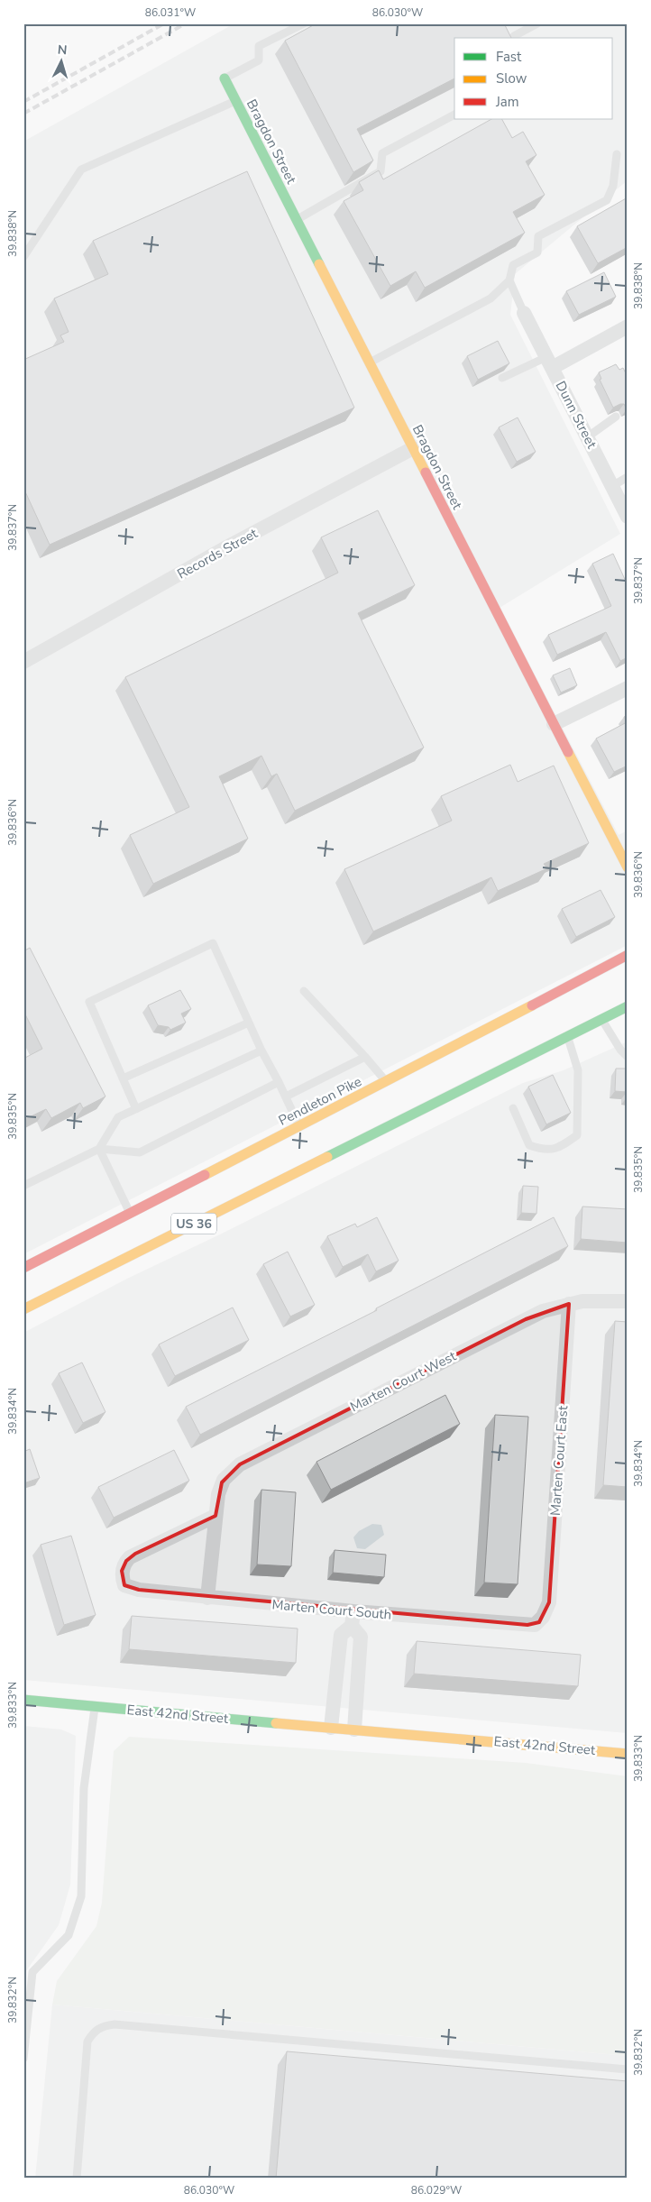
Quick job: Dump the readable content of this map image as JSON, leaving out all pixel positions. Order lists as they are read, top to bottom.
{
  "streets": {
    "street": [
      "Bragdon Street",
      "Dunn Street",
      "Records Street",
      "Pendleton Pike",
      "US 36",
      "Marten Court West",
      "Marten Court East",
      "Marten Court South",
      "East 42nd Street"
    ]
  },
  "crossings": [
    ["Bragdon Street", "Records Street"],
    ["Marten Court West", "Marten Court East"],
    ["Marten Court West", "Marten Court South"],
    ["Marten Court East", "Marten Court South"]
  ],
  "legend": ["Fast", "Slow", "Jam"],
  "north": "top",
  "coordinates": [
    "86.031°W",
    "86.030°W",
    "39.838°N",
    "39.837°N",
    "39.836°N",
    "39.835°N",
    "39.834°N",
    "39.833°N",
    "39.832°N",
    "86.029°W"
  ]
}
